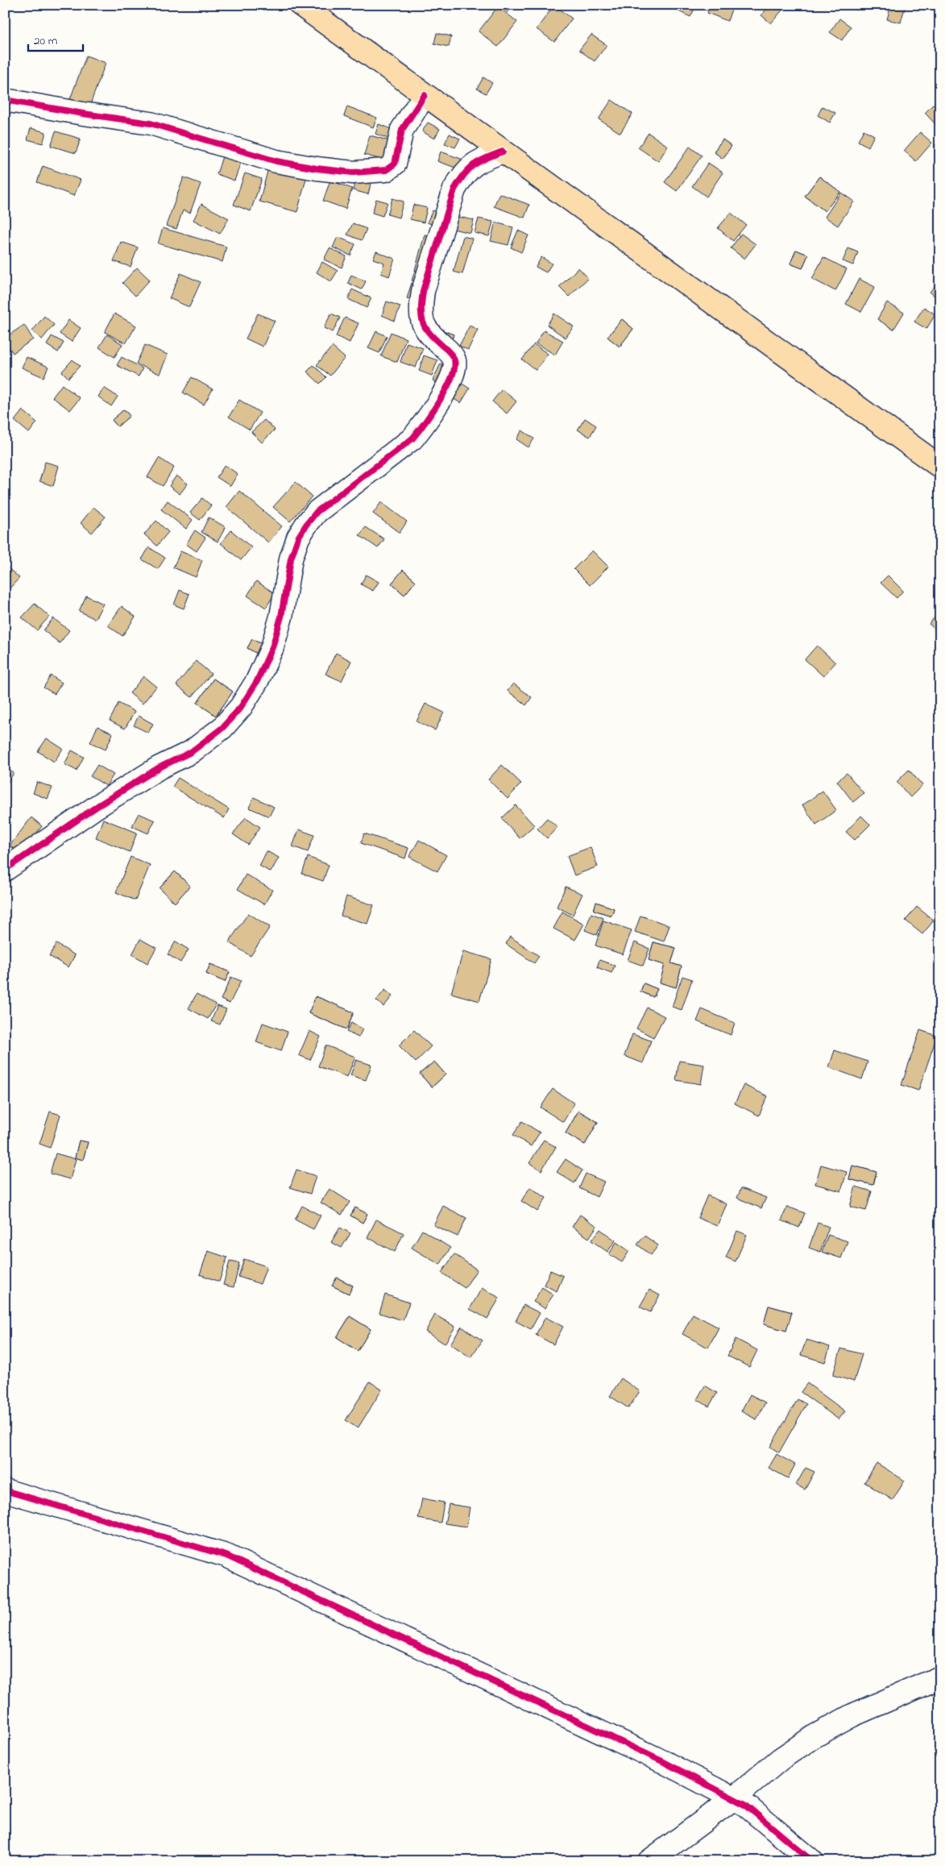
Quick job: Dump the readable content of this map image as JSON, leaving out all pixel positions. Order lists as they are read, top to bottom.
{
  "scale_bar": "20 m"
}
